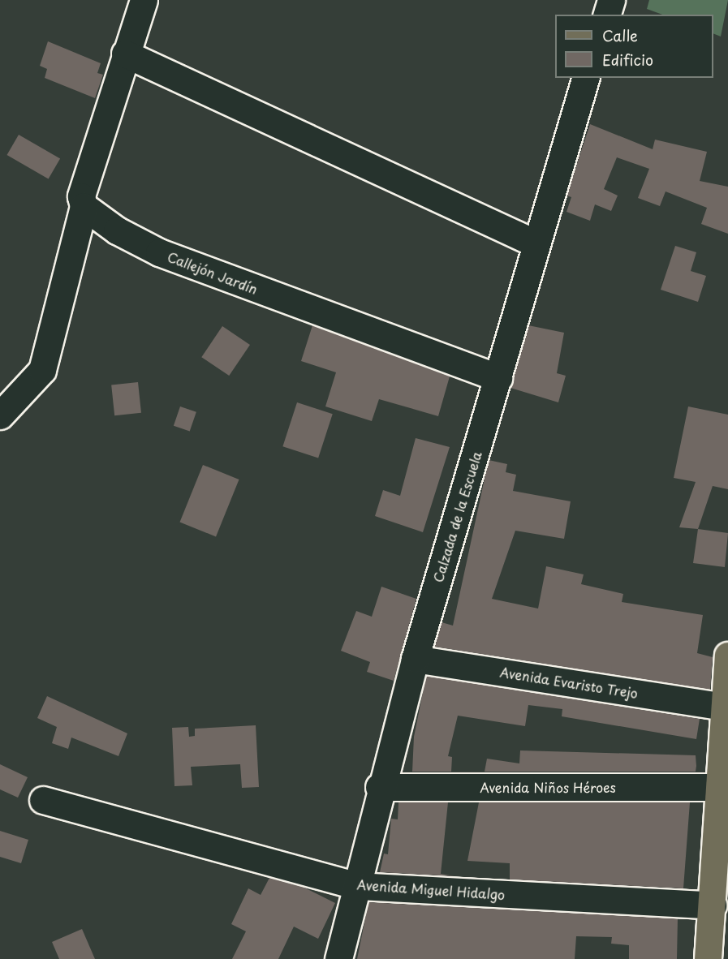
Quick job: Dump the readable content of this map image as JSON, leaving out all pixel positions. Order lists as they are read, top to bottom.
{
  "streets": {
    "street": [
      "Callejón Jardín",
      "Calzada de la Escuela",
      "Avenida Evaristo Trejo",
      "Avenida Niños Héroes",
      "Avenida Miguel Hidalgo"
    ]
  },
  "crossings": [
    ["Callejón Jardín", "Calzada de la Escuela"],
    ["Calzada de la Escuela", "Avenida Evaristo Trejo"],
    ["Calzada de la Escuela", "Avenida Niños Héroes"],
    ["Calzada de la Escuela", "Avenida Miguel Hidalgo"]
  ],
  "legend": ["Calle", "Edificio"]
}
